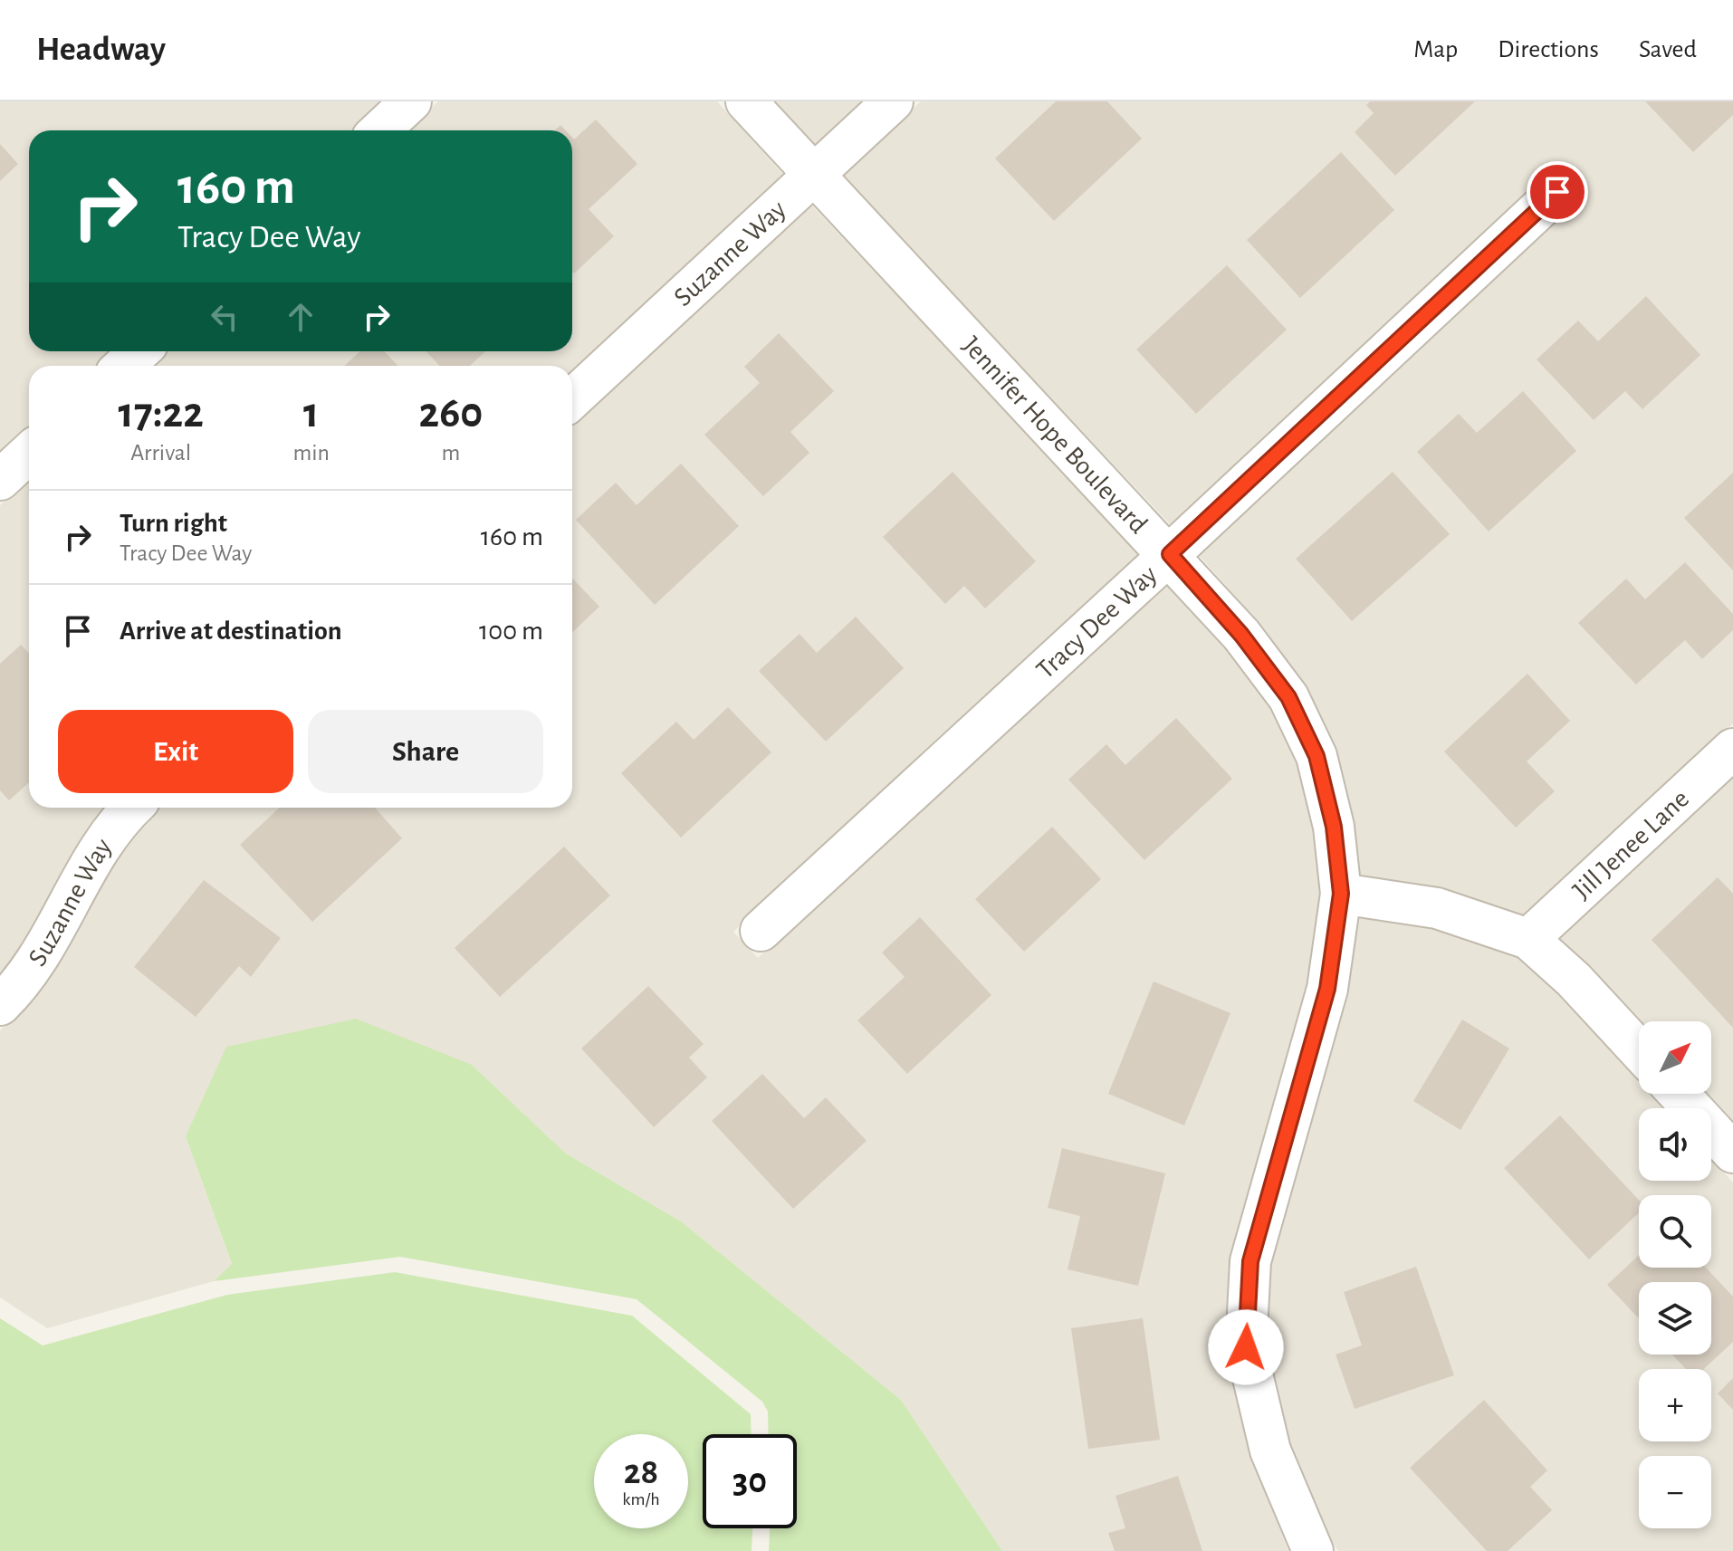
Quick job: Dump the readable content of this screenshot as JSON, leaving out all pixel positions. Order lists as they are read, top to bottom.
{
  "streets": {
    "street": [
      "Suzanne Way",
      "Jennifer Hope Boulevard",
      "Tracy Dee Way",
      "Jill Jenee Lane"
    ]
  },
  "crossings": [
    ["Suzanne Way", "Jennifer Hope Boulevard"],
    ["Jennifer Hope Boulevard", "Tracy Dee Way"]
  ],
  "north": "top right",
  "page": {
    "header": "Headway",
    "nav": ["Map", "Directions", "Saved"],
    "turn": ["160 m", "Tracy Dee Way"],
    "eta": [
      "17:22",
      "Arrival",
      "1",
      "min",
      "260",
      "m"
    ],
    "list": [
      {
        "name": "Turn right",
        "note": "Tracy Dee Way",
        "value": "160 m"
      },
      {
        "name": "Arrive at destination",
        "value": "100 m"
      }
    ],
    "buttons": ["Exit", "Share"],
    "map_buttons": ["+", "−"],
    "speed": "28 km/h",
    "limit": "30"
  }
}
